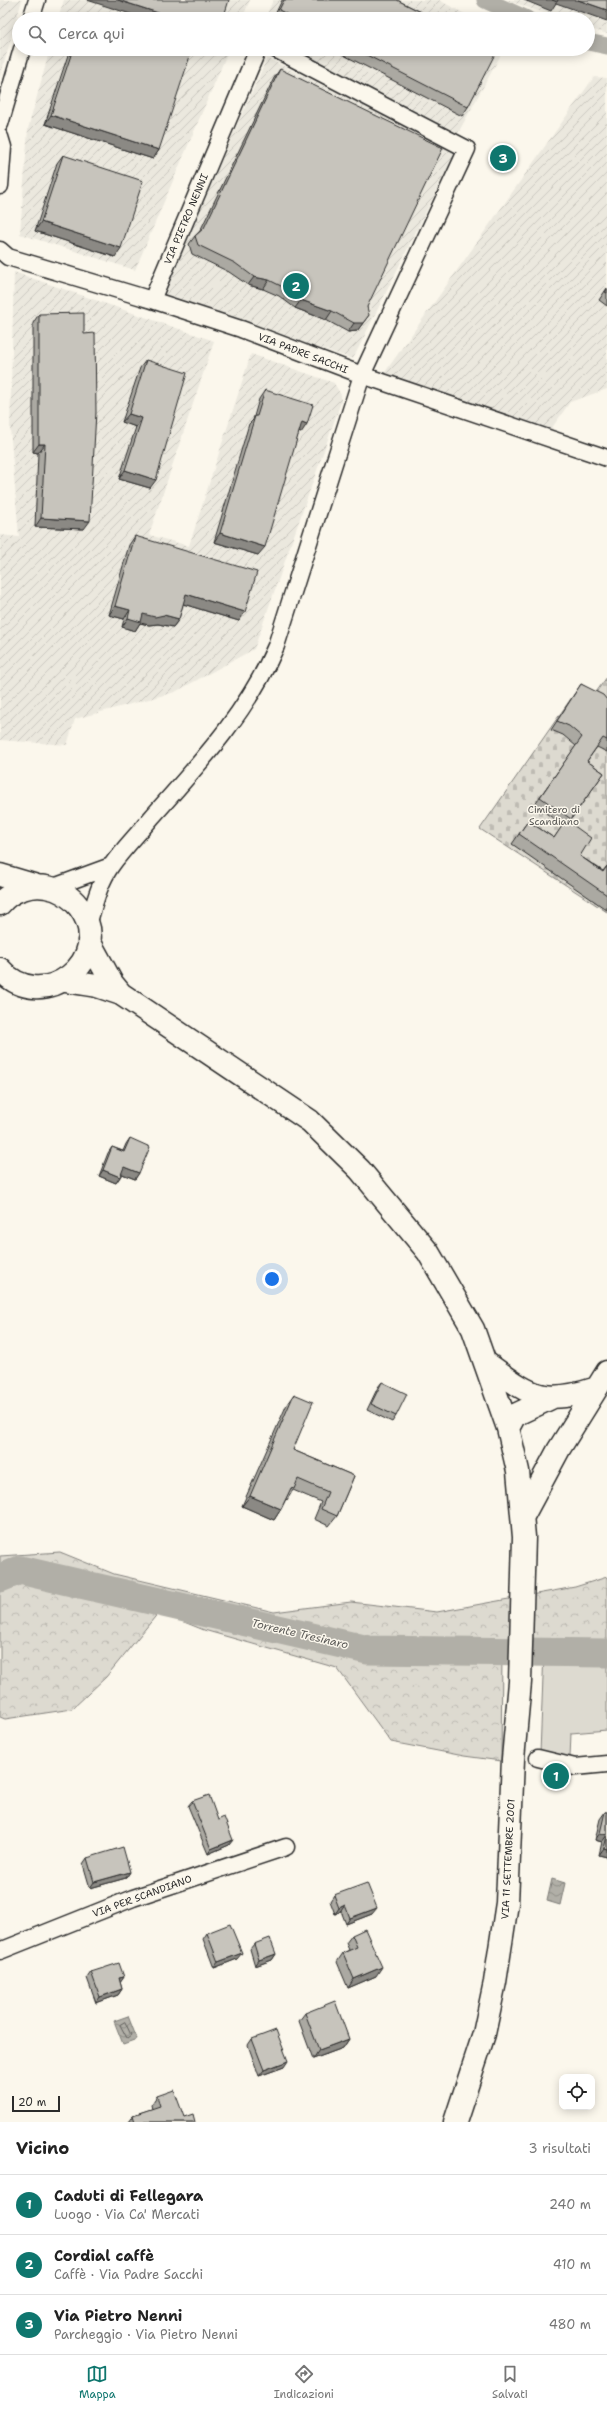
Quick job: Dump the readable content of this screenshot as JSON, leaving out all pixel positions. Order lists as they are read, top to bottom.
{
  "streets": {
    "main road": ["VIA 11 SETTEMBRE 2001"],
    "street": ["VIA PIETRO NENNI", "VIA PADRE SACCHI", "VIA PER SCANDIANO"]
  },
  "crossings": [
    ["VIA PIETRO NENNI", "VIA PADRE SACCHI"]
  ],
  "water": ["Torrente Tresinaro"],
  "parks": ["Cimitero di Scandiano"],
  "scale_bar": "20 m",
  "page": {
    "search": "Cerca qui",
    "pins": ["3", "2", "1"],
    "scale": "20 m",
    "heading": ["Vicino", "3 risultati"],
    "list": [
      {
        "mark": "1",
        "name": "Caduti di Fellegara",
        "note": "Luogo · Via Ca' Mercati",
        "value": "240 m"
      },
      {
        "mark": "2",
        "name": "Cordial caffè",
        "note": "Caffè · Via Padre Sacchi",
        "value": "410 m"
      },
      {
        "mark": "3",
        "name": "Via Pietro Nenni",
        "note": "Parcheggio · Via Pietro Nenni",
        "value": "480 m"
      }
    ],
    "nav": ["Mappa", "Indicazioni", "Salvati"]
  }
}
